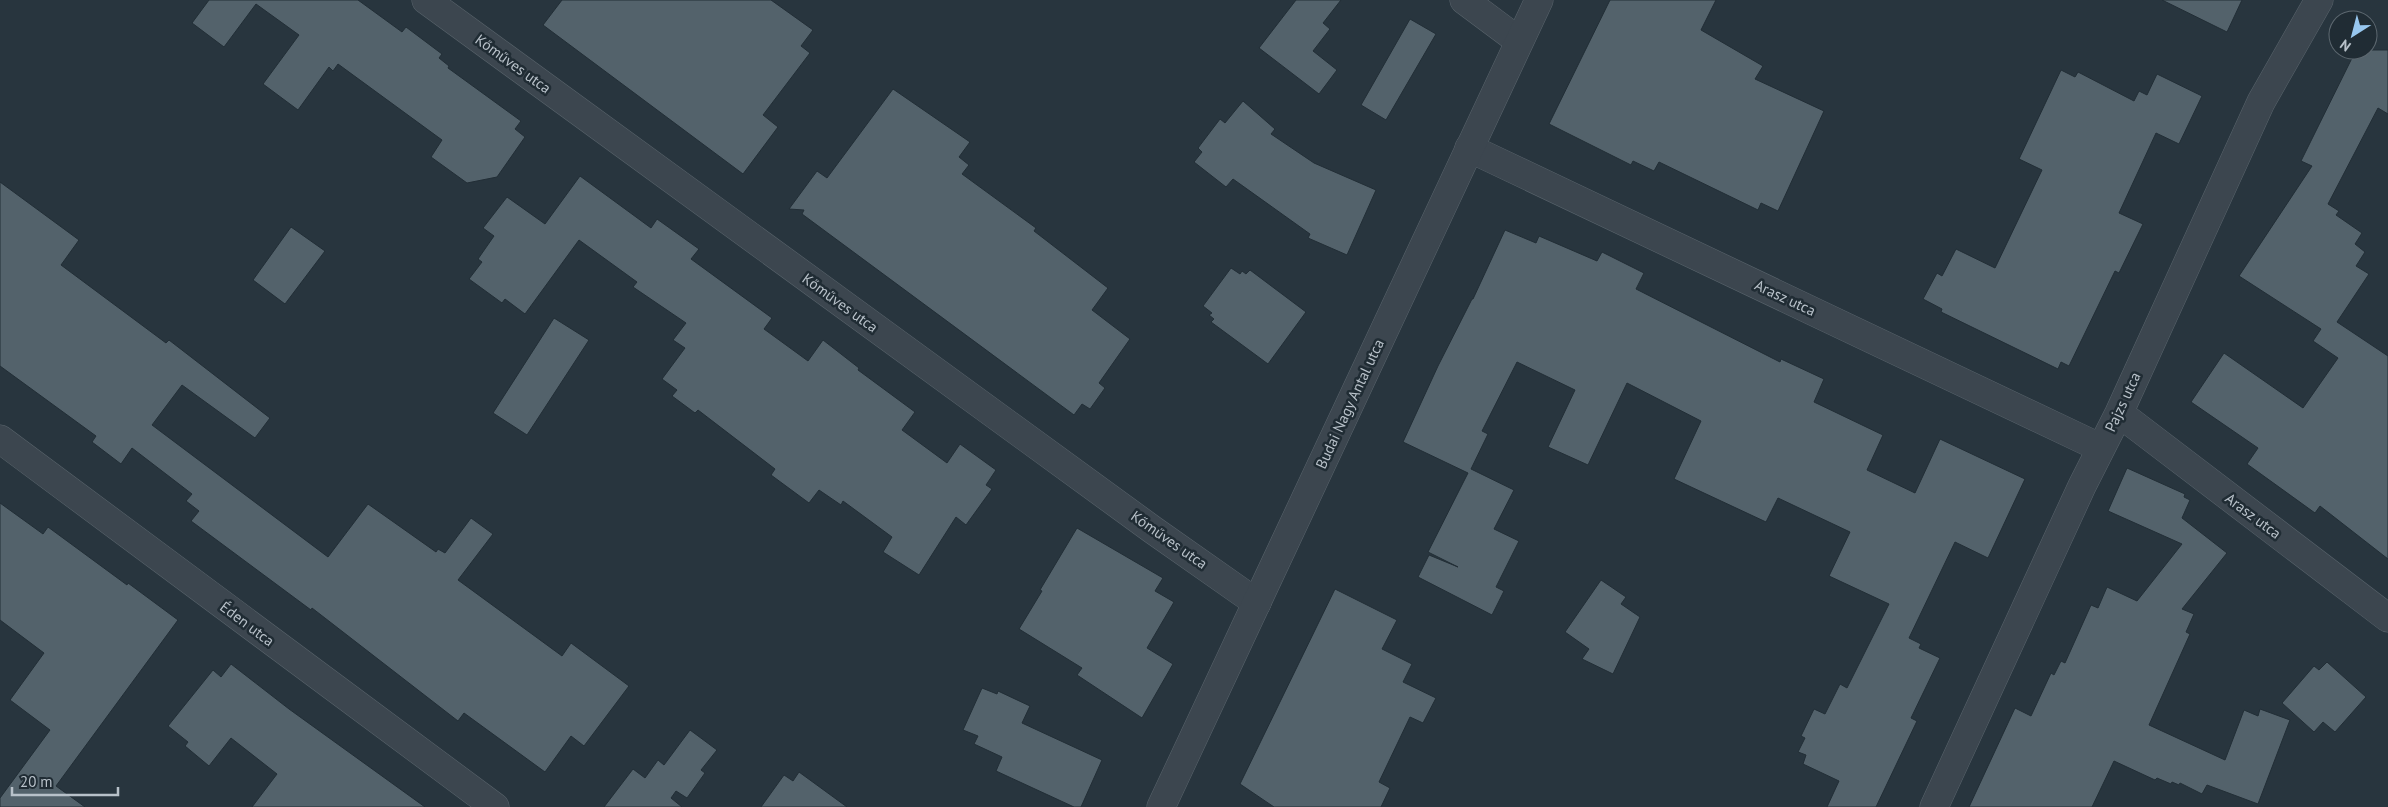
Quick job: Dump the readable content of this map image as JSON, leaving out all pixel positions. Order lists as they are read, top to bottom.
{
  "streets": {
    "street": [
      "Kőműves utca",
      "Arasz utca",
      "Pajzs utca",
      "Budai Nagy Antal utca",
      "Éden utca"
    ]
  },
  "crossings": [
    ["Kőműves utca", "Budai Nagy Antal utca"],
    ["Arasz utca", "Pajzs utca"],
    ["Arasz utca", "Budai Nagy Antal utca"]
  ],
  "scale_bar": "20 m",
  "north": "bottom left"
}
